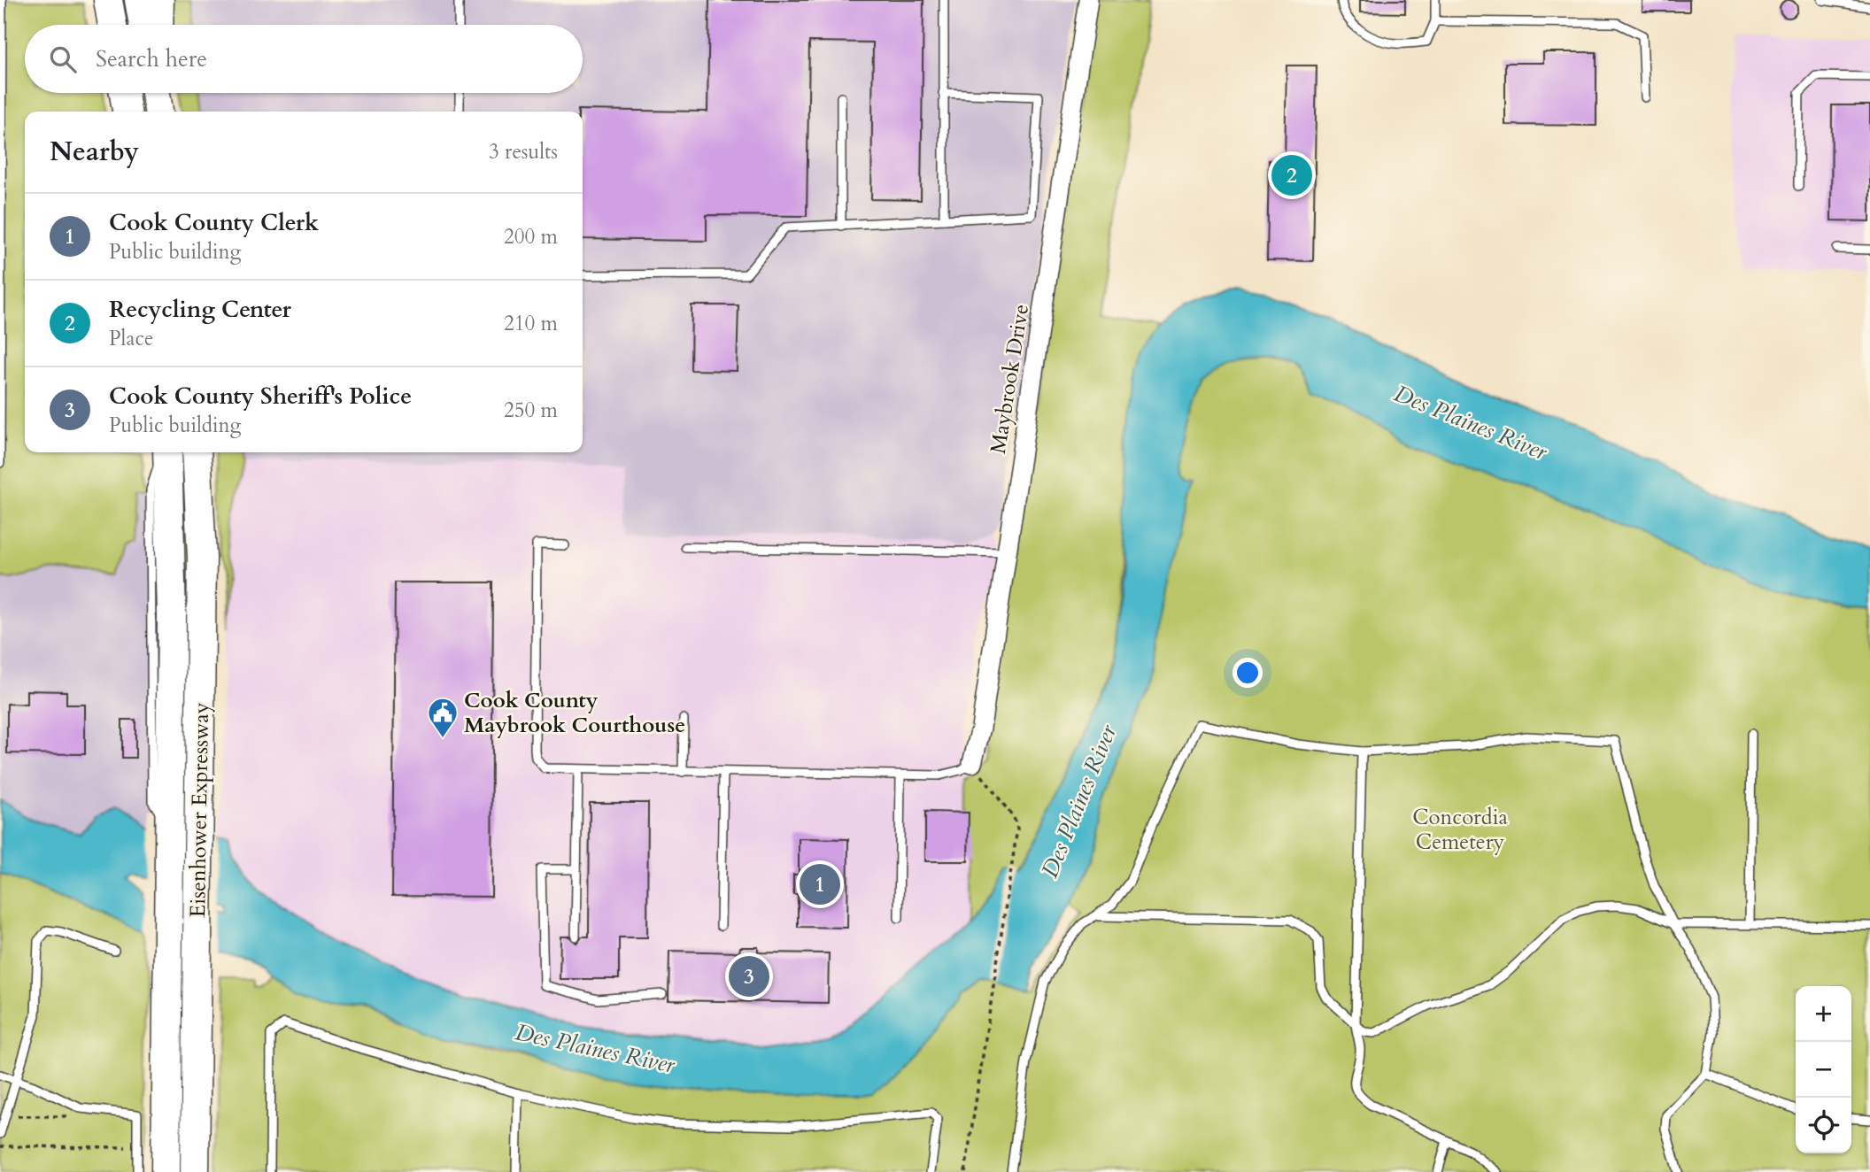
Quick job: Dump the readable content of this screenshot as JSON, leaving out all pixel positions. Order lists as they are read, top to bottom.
{
  "streets": {
    "highway": ["Eisenhower Expressway"],
    "street": ["Maybrook Drive"]
  },
  "water": ["Des Plaines River"],
  "parks": ["Concordia Cemetery"],
  "places": {
    "public building": ["Cook County Maybrook Courthouse"]
  },
  "page": {
    "search": "Search here",
    "heading": ["Nearby", "3 results"],
    "pins": ["2", "1", "3"],
    "list": [
      {
        "mark": "1",
        "name": "Cook County Clerk",
        "note": "Public building",
        "value": "200 m"
      },
      {
        "mark": "2",
        "name": "Recycling Center",
        "note": "Place",
        "value": "210 m"
      },
      {
        "mark": "3",
        "name": "Cook County Sheriff's Police",
        "note": "Public building",
        "value": "250 m"
      }
    ],
    "map_buttons": ["+", "−"]
  }
}
